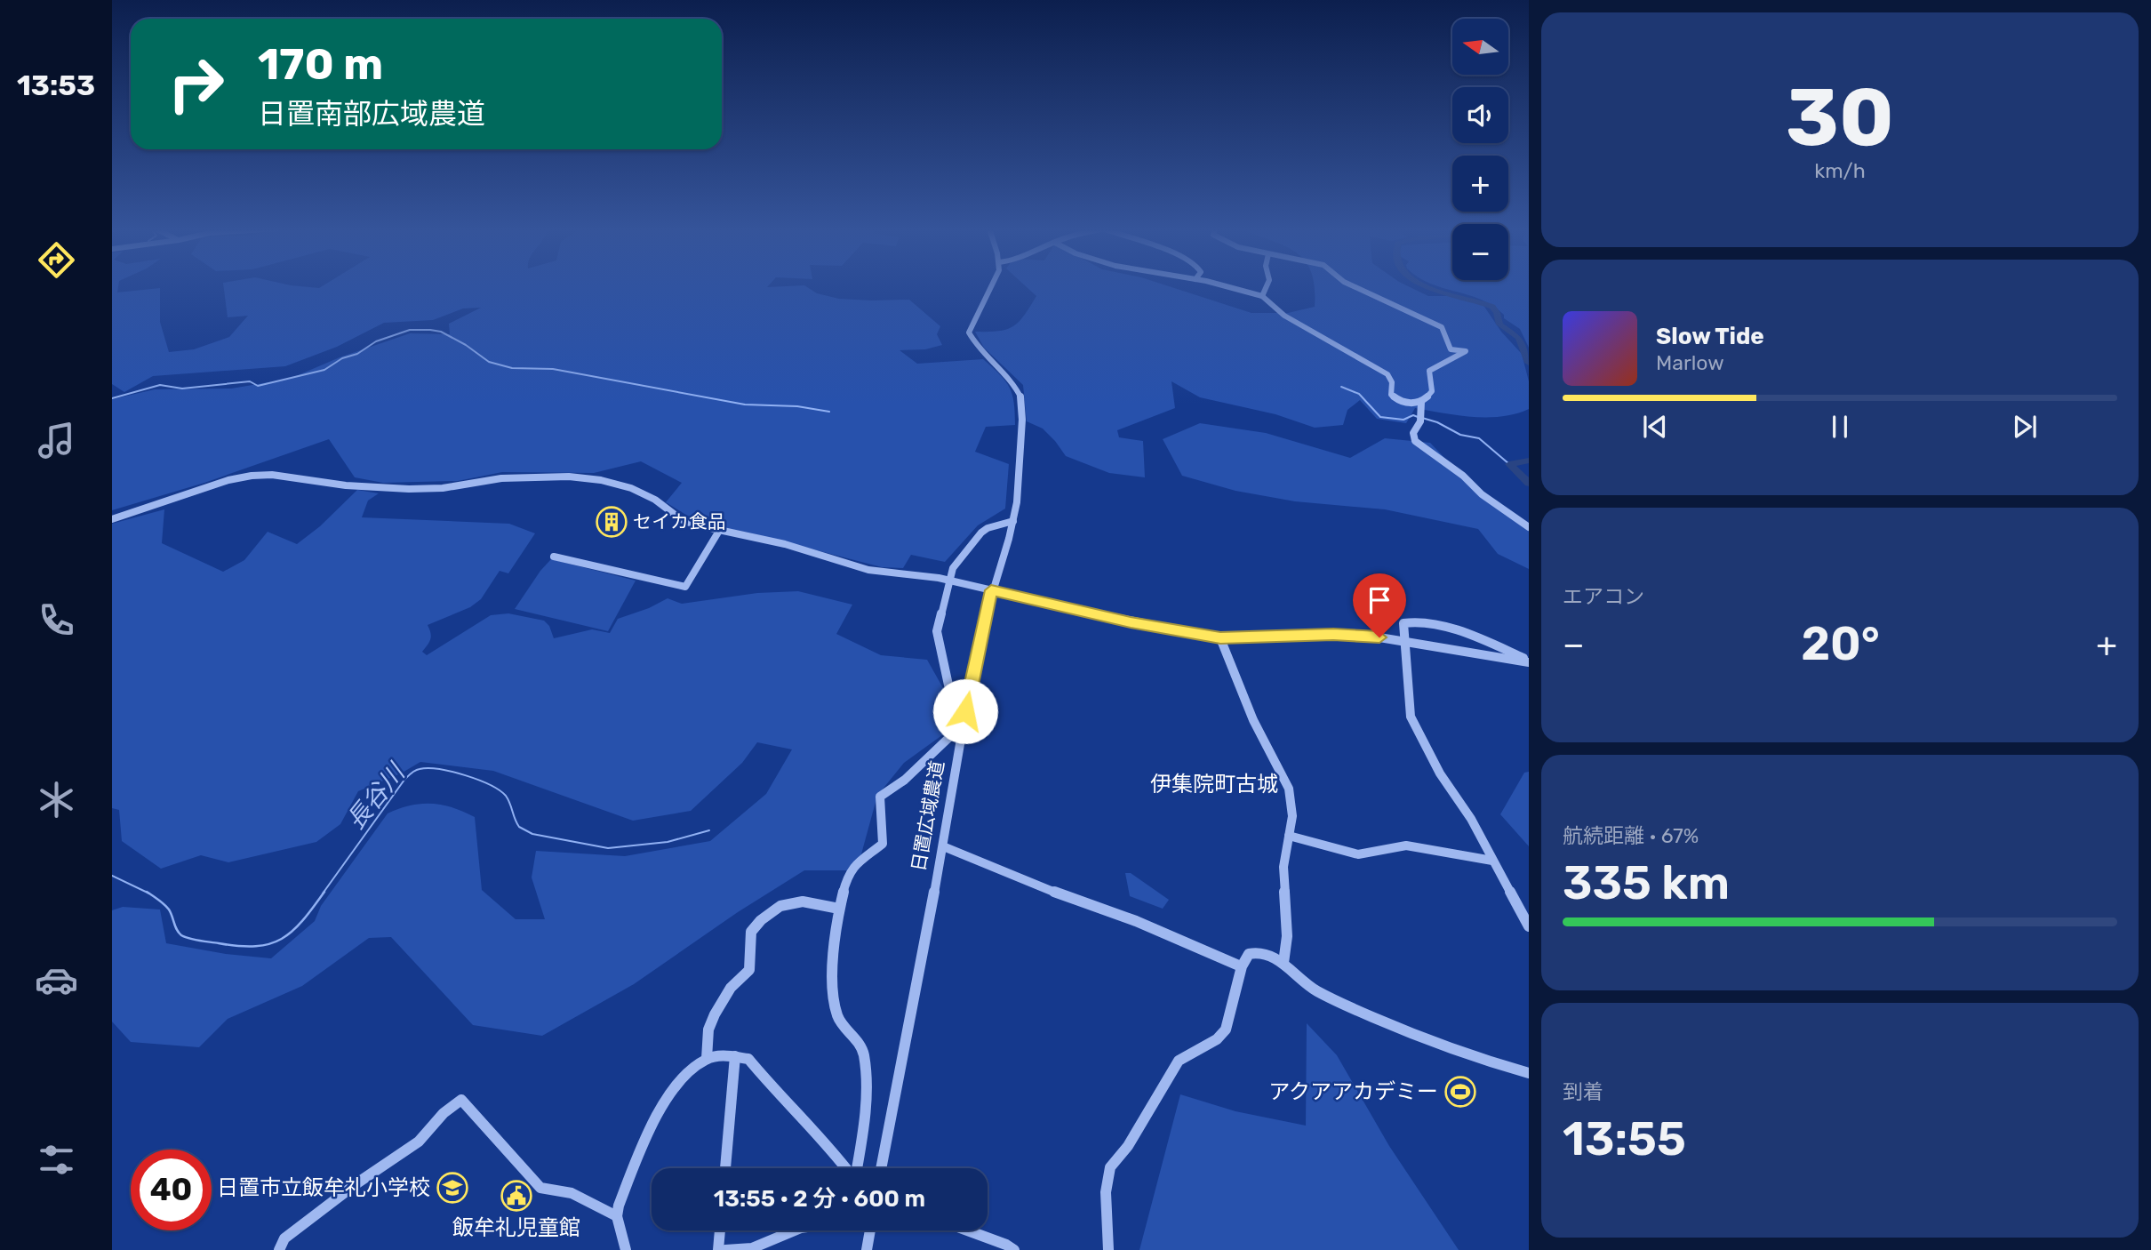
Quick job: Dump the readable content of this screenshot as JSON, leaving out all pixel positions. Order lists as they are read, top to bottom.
{
  "streets": {
    "street": ["日置広域農道"]
  },
  "districts": ["伊集院町古城"],
  "water": ["長谷川"],
  "places": {
    "building": ["セイカ食品"],
    "sports": ["アクアアカデミー"],
    "school or university": ["日置市立飯牟礼小学校"],
    "public building": ["飯牟礼児童館"]
  },
  "north": "left",
  "page": {
    "tabs": "13:53",
    "tile": [
      ["30", "km/h"],
      "エアコン",
      ["航続距離 · 67%", "335 km"],
      ["到着", "13:55"]
    ],
    "map_buttons": ["+", "−"],
    "turn": ["170 m", "日置南部広域農道"],
    "song": ["Slow Tide", "Marlow"],
    "heat": ["−", "20°", "+"],
    "limit": "40",
    "trip": "13:55 · 2 分 · 600 m"
  }
}
